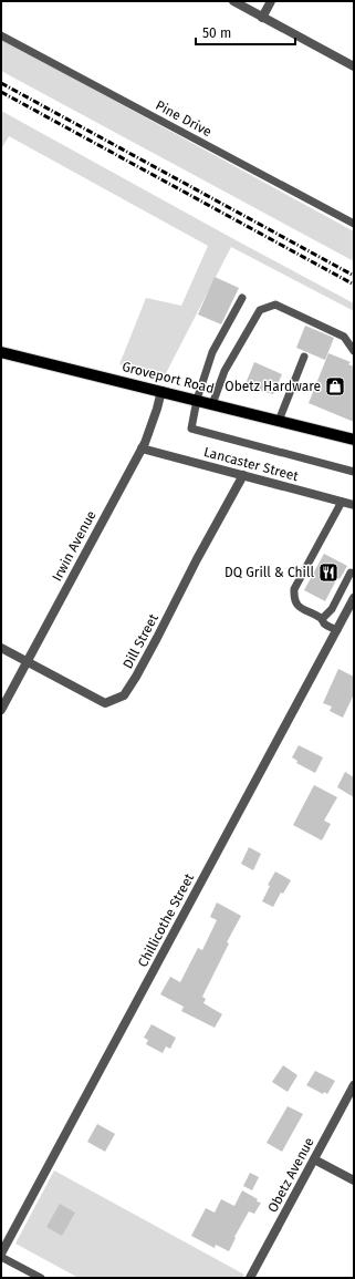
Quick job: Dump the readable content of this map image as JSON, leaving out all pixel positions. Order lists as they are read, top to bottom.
{
  "streets": {
    "main road": ["Groveport Road"],
    "street": [
      "Lancaster Street",
      "Irwin Avenue",
      "Dill Street",
      "Chillicothe Street",
      "Obetz Avenue"
    ],
    "lane": ["Pine Drive"]
  },
  "crossings": [
    ["Groveport Road", "Irwin Avenue"],
    ["Lancaster Street", "Irwin Avenue"],
    ["Lancaster Street", "Dill Street"],
    ["Irwin Avenue", "Dill Street"]
  ],
  "places": {
    "shop": ["Obetz Hardware"],
    "restaurant": ["DQ Grill & Chill"]
  },
  "scale_bar": "50 m"
}
